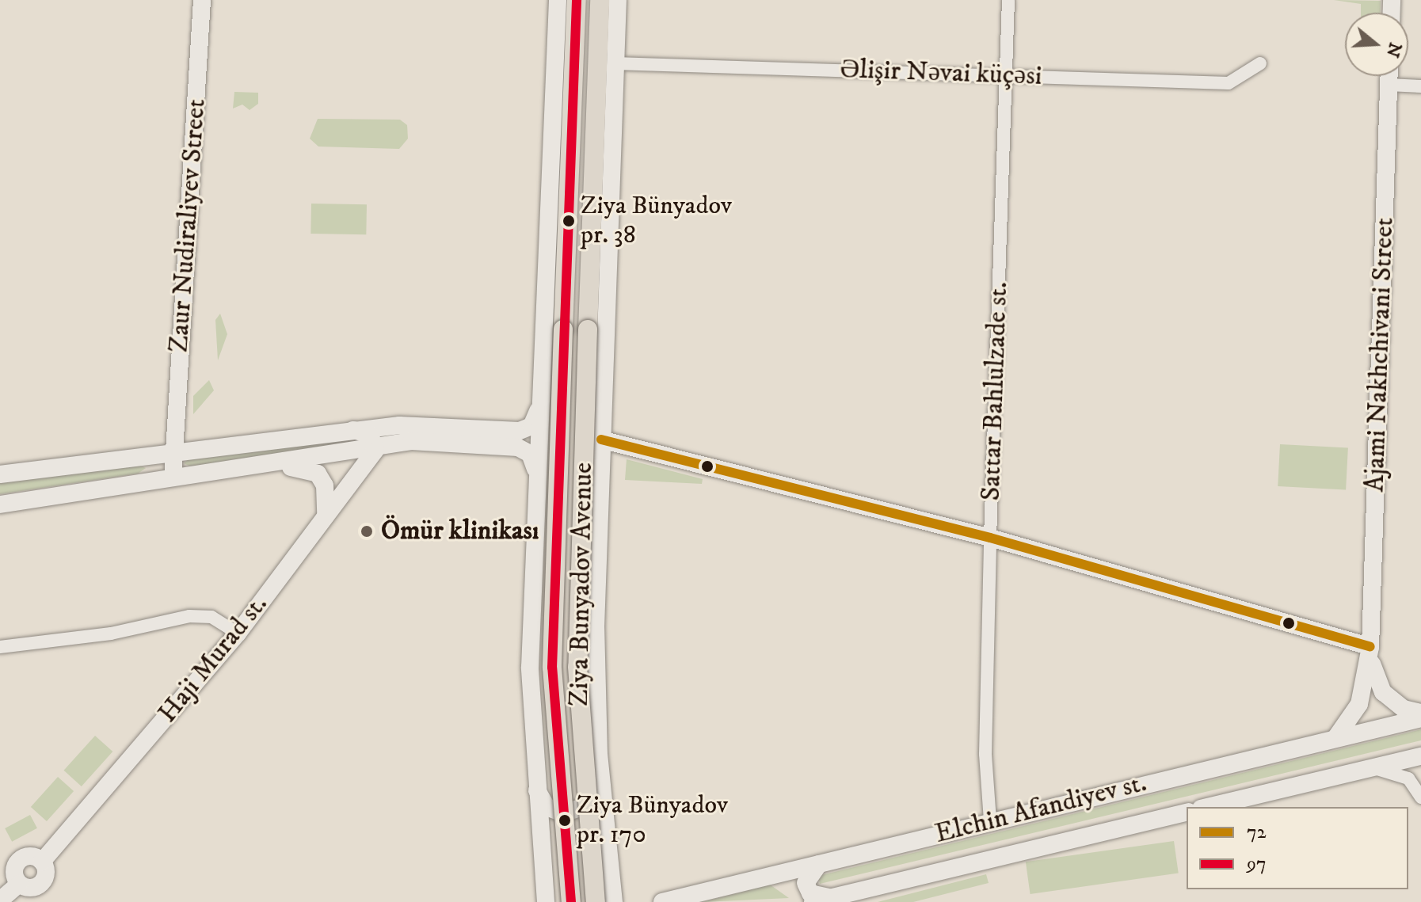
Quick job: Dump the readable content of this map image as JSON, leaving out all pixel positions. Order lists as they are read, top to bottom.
{
  "streets": {
    "main road": ["Ziya Bunyadov Avenue"],
    "street": [
      "Əlişir Nəvai küçəsi",
      "Zaur Nudiraliyev Street",
      "Ajami Nakhchivani Street",
      "Sattar Bahlulzade st.",
      "Haji Murad st.",
      "Elchin Afandiyev st."
    ]
  },
  "crossings": [
    ["Əlişir Nəvai küçəsi", "Sattar Bahlulzade st."],
    ["Əlişir Nəvai küçəsi", "Ziya Bunyadov Avenue"],
    ["Sattar Bahlulzade st.", "Elchin Afandiyev st."]
  ],
  "places": ["Ziya Bünyadov pr. 38", "Ömür klinikası", "Ziya Bünyadov pr. 170"],
  "lines": ["transit line 97", "transit line 72"],
  "legend": ["72", "97"],
  "north": "right"
}
